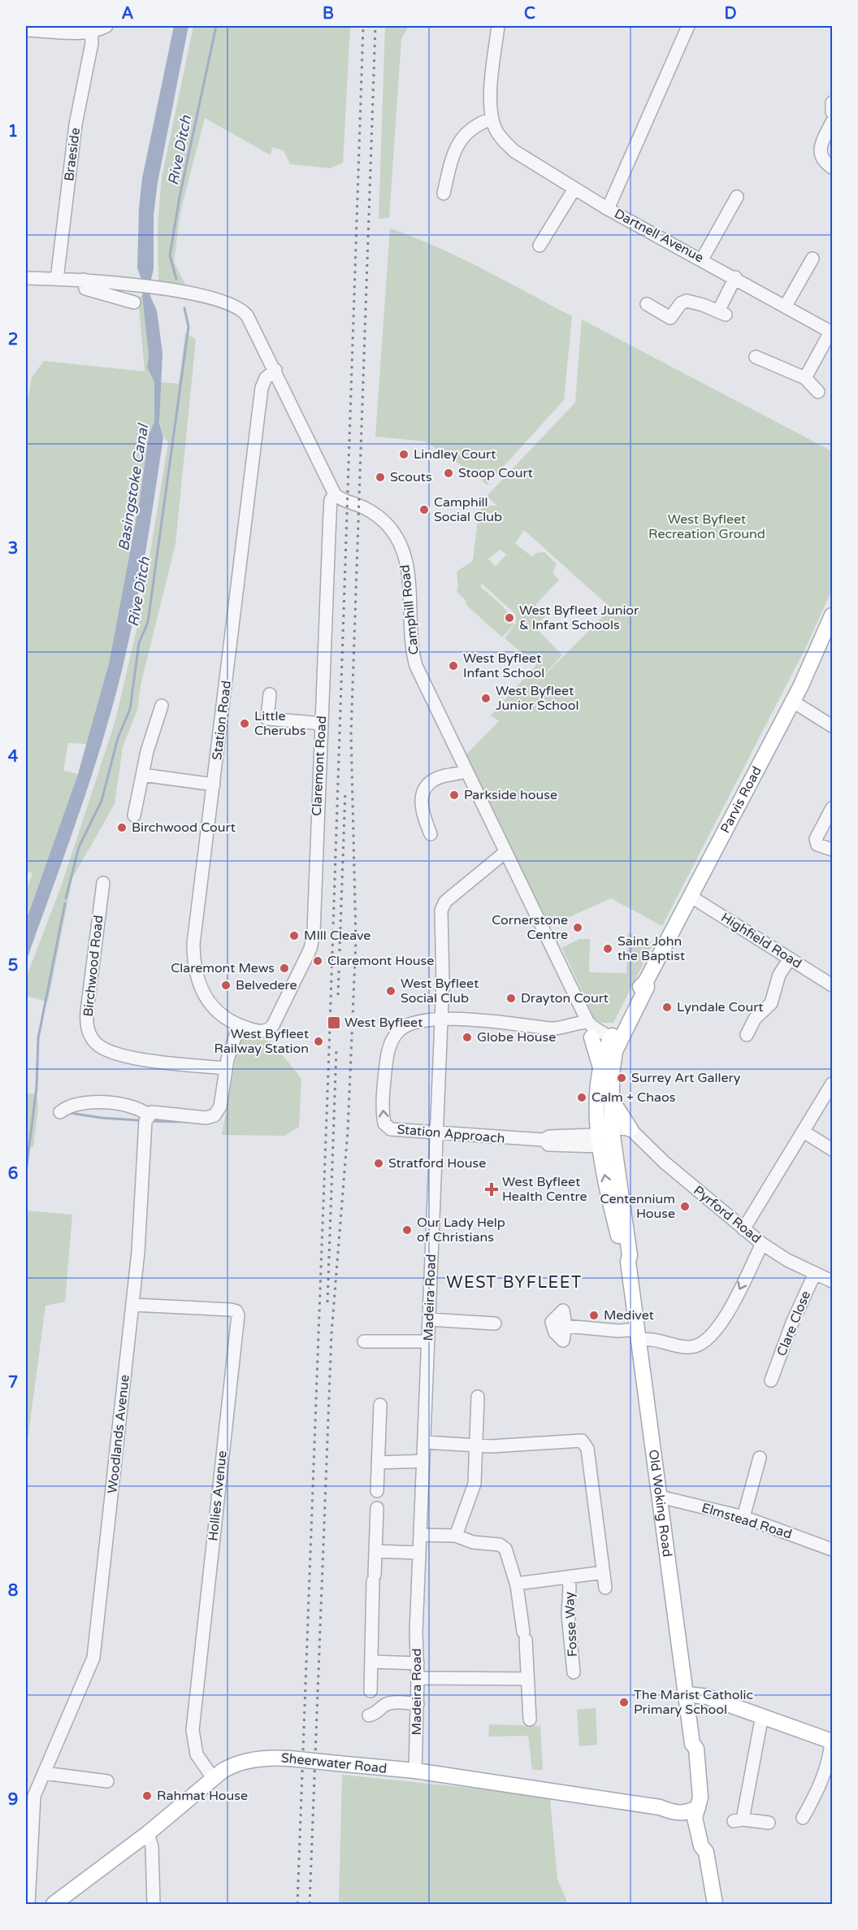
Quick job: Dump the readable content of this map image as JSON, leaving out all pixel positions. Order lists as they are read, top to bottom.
{
  "streets": {
    "main road": ["Parvis Road", "Old Woking Road", "Sheerwater Road"],
    "street": [
      "Braeside",
      "Dartnell Avenue",
      "Camphill Road",
      "Station Road",
      "Claremont Road",
      "Highfield Road",
      "Birchwood Road",
      "Station Approach",
      "Pyrford Road",
      "Madeira Road",
      "Clare Close",
      "Woodlands Avenue",
      "Hollies Avenue",
      "Elmstead Road",
      "Fosse Way"
    ]
  },
  "crossings": [
    ["Camphill Road", "Claremont Road"],
    ["Camphill Road", "Parvis Road"],
    ["Camphill Road", "Madeira Road"],
    ["Camphill Road", "Old Woking Road"],
    ["Station Road", "Claremont Road"],
    ["Parvis Road", "Highfield Road"],
    ["Parvis Road", "Old Woking Road"],
    ["Station Approach", "Madeira Road"],
    ["Station Approach", "Old Woking Road"],
    ["Pyrford Road", "Clare Close"],
    ["Madeira Road", "Sheerwater Road"],
    ["Woodlands Avenue", "Hollies Avenue"],
    ["Hollies Avenue", "Sheerwater Road"],
    ["Old Woking Road", "Elmstead Road"],
    ["Old Woking Road", "Sheerwater Road"]
  ],
  "districts": ["WEST BYFLEET"],
  "water": ["Rive Ditch", "Basingstoke Canal"],
  "parks": ["West Byfleet Recreation Ground"],
  "places": {
    "other": [
      "Lindley Court",
      "Stoop Court",
      "Scouts",
      "Camphill Social Club",
      "West Byfleet Junior & Infant Schools",
      "West Byfleet Infant School",
      "West Byfleet Junior School",
      "Little Cherubs",
      "Parkside house",
      "Birchwood Court",
      "Cornerstone Centre",
      "MIll Cleave",
      "Saint John the Baptist",
      "Claremont House",
      "Claremont Mews",
      "Belvedere",
      "West Byfleet Social Club",
      "Drayton Court",
      "Lyndale Court",
      "Globe House",
      "West Byfleet Railway Station",
      "Surrey Art Gallery",
      "Calm + Chaos",
      "Stratford House",
      "Centennium House",
      "Our Lady Help of Christians",
      "Medivet",
      "The Marist Catholic Primary School",
      "Rahmat House"
    ],
    "transit": ["West Byfleet"],
    "health": ["West Byfleet Health Centre"]
  },
  "grid": {
    "columns": [
      "A",
      "B",
      "C",
      "D"
    ],
    "rows": [
      "1",
      "2",
      "3",
      "4",
      "5",
      "6",
      "7",
      "8",
      "9"
    ]
  }
}
